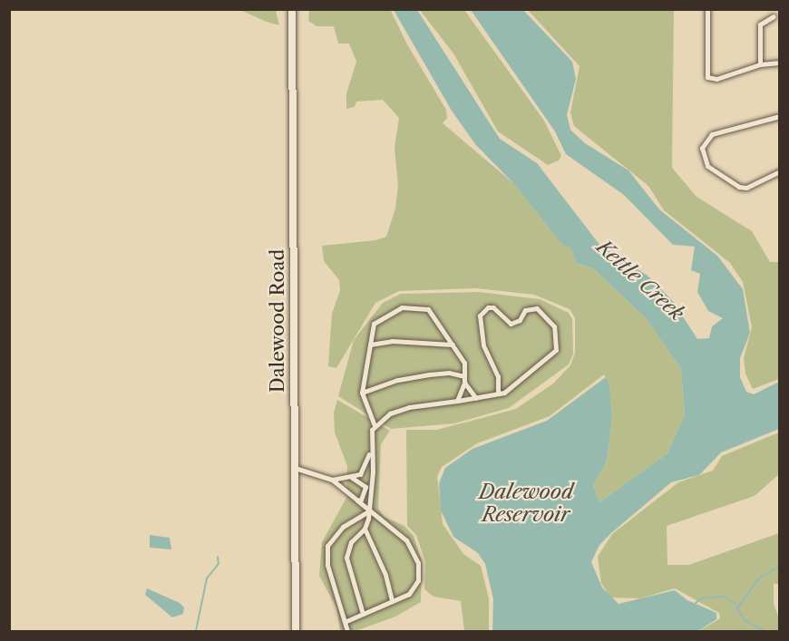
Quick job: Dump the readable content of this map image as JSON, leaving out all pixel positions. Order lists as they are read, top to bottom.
{
  "streets": {
    "main road": ["Dalewood Road"]
  },
  "water": ["Kettle Creek", "Dalewood Reservoir"]
}
